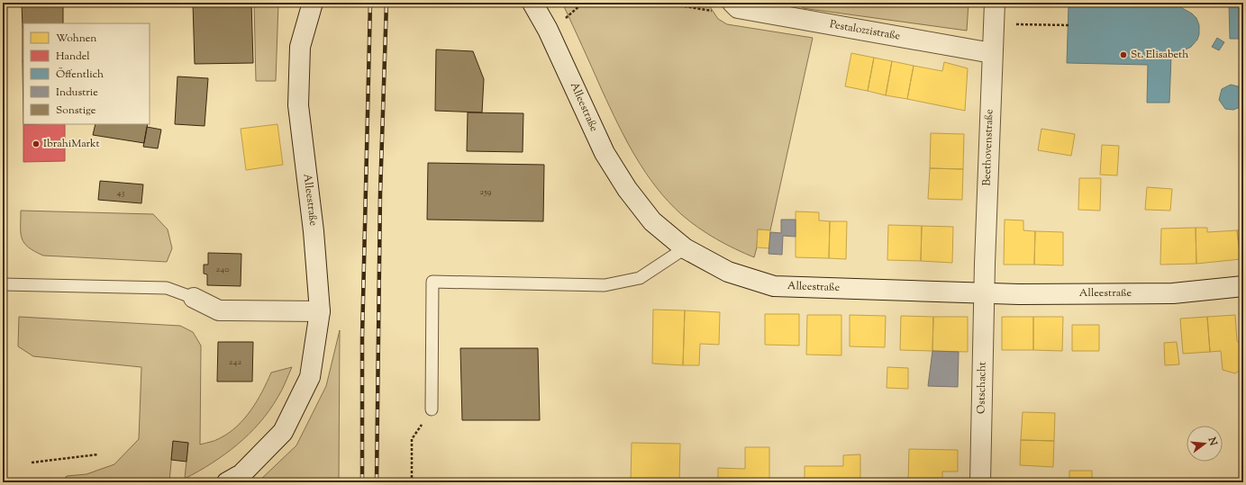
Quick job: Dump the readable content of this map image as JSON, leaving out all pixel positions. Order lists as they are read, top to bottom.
{
  "streets": {
    "street": [
      "Pestalozzistraße",
      "Alleestraße",
      "Beethovenstraße",
      "Ostschacht"
    ]
  },
  "crossings": [
    ["Pestalozzistraße", "Beethovenstraße"],
    ["Alleestraße", "Beethovenstraße"],
    ["Alleestraße", "Ostschacht"],
    ["Beethovenstraße", "Ostschacht"]
  ],
  "places": ["St. Elisabeth", "IbrahiMarkt"],
  "house_numbers": [
    "259",
    "43",
    "240",
    "242"
  ],
  "legend": [
    "Wohnen",
    "Handel",
    "Öffentlich",
    "Industrie",
    "Sonstige"
  ],
  "north": "right"
}
